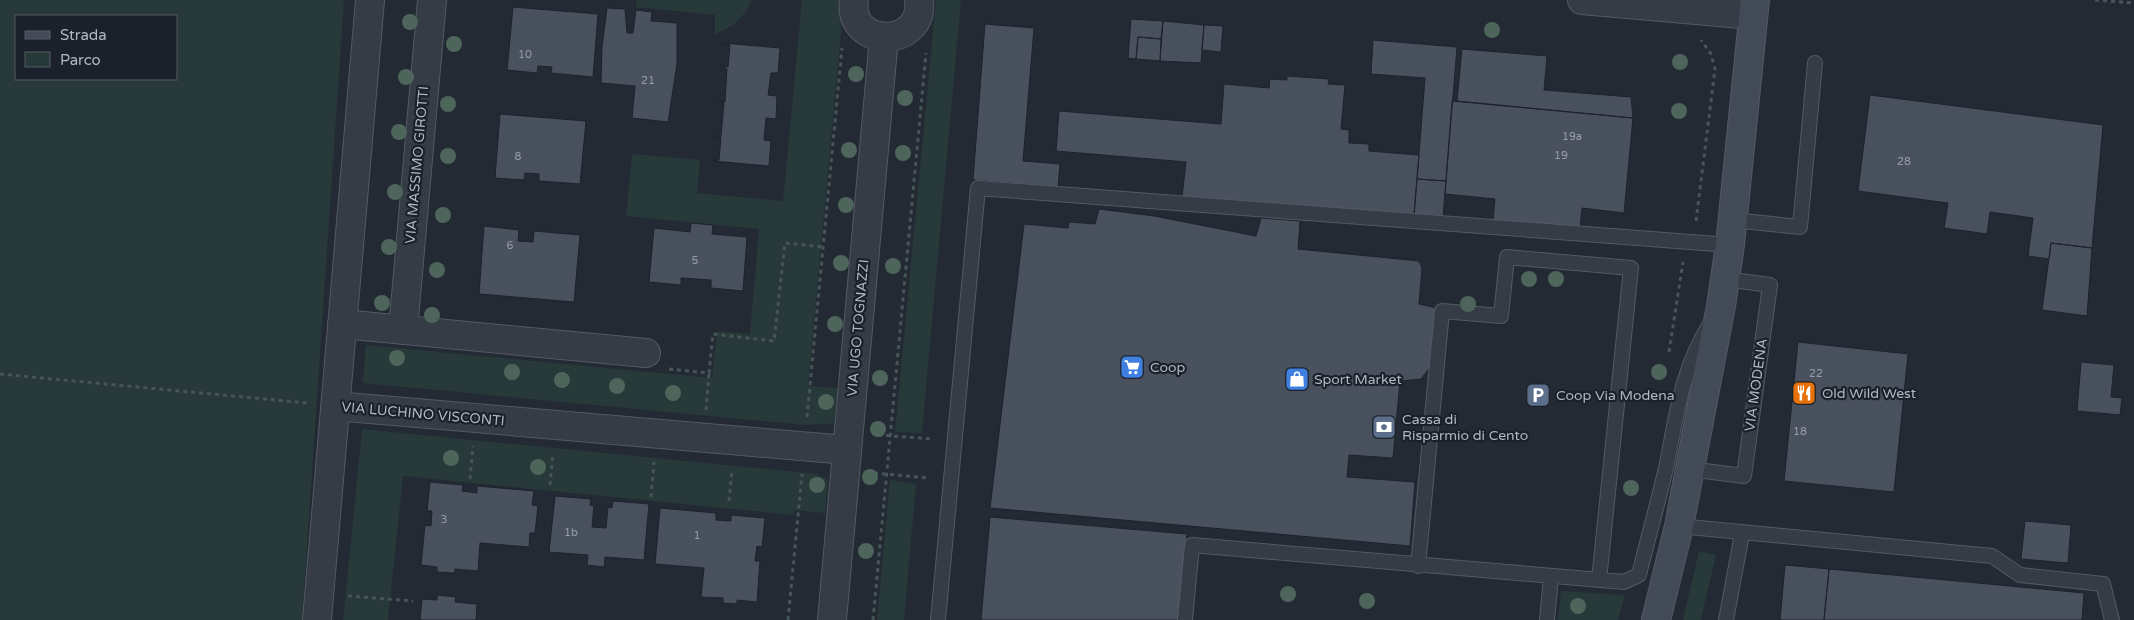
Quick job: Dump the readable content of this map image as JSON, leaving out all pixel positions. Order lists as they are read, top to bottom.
{
  "streets": {
    "street": ["VIA MASSIMO GIROTTI", "VIA UGO TOGNAZZI", "VIA LUCHINO VISCONTI"],
    "lane": ["VIA MODENA"]
  },
  "crossings": [
    ["VIA UGO TOGNAZZI", "VIA LUCHINO VISCONTI"]
  ],
  "places": {
    "supermarket": ["Coop"],
    "shop": ["Sport Market"],
    "restaurant": ["Old Wild West"],
    "parking": ["Coop Via Modena"],
    "bank": ["Cassa di Risparmio di Cento"]
  },
  "house_numbers": [
    "10",
    "21",
    "19a",
    "19",
    "8",
    "28",
    "6",
    "5",
    "22",
    "18",
    "3",
    "1b",
    "1"
  ],
  "legend": ["Strada", "Parco"]
}
